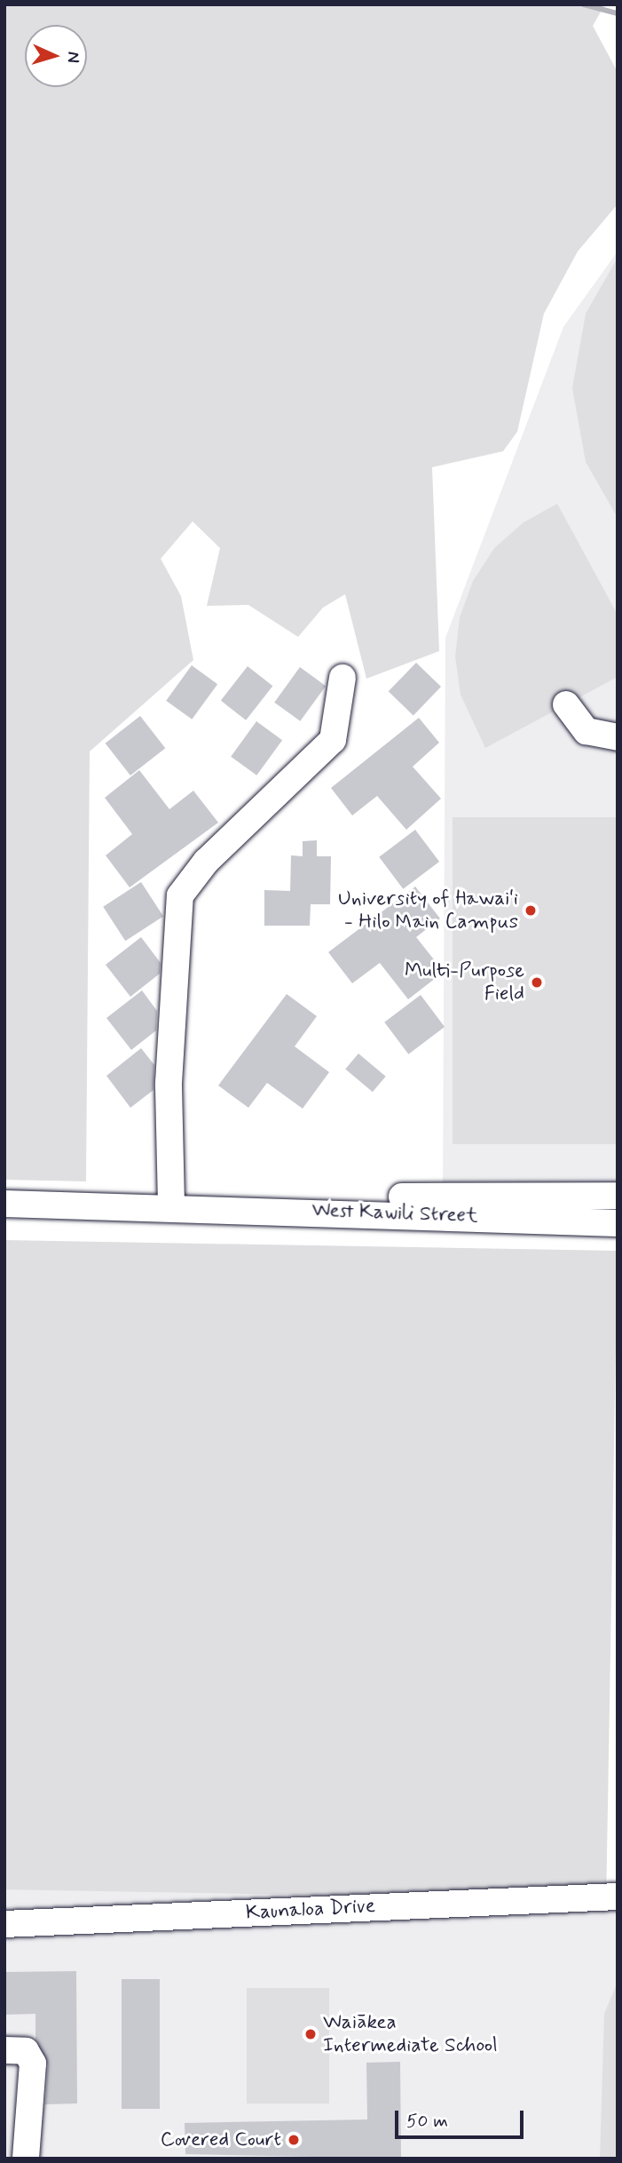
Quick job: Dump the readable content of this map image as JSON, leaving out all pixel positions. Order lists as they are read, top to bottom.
{
  "streets": {
    "street": ["West Kawili Street", "Kaunaloa Drive"]
  },
  "places": [
    "University of Hawaiʻi - Hilo Main Campus",
    "Multi-Purpose Field",
    "Waiākea Intermediate School",
    "Covered Court"
  ],
  "scale_bar": "50 m",
  "north": "right"
}
